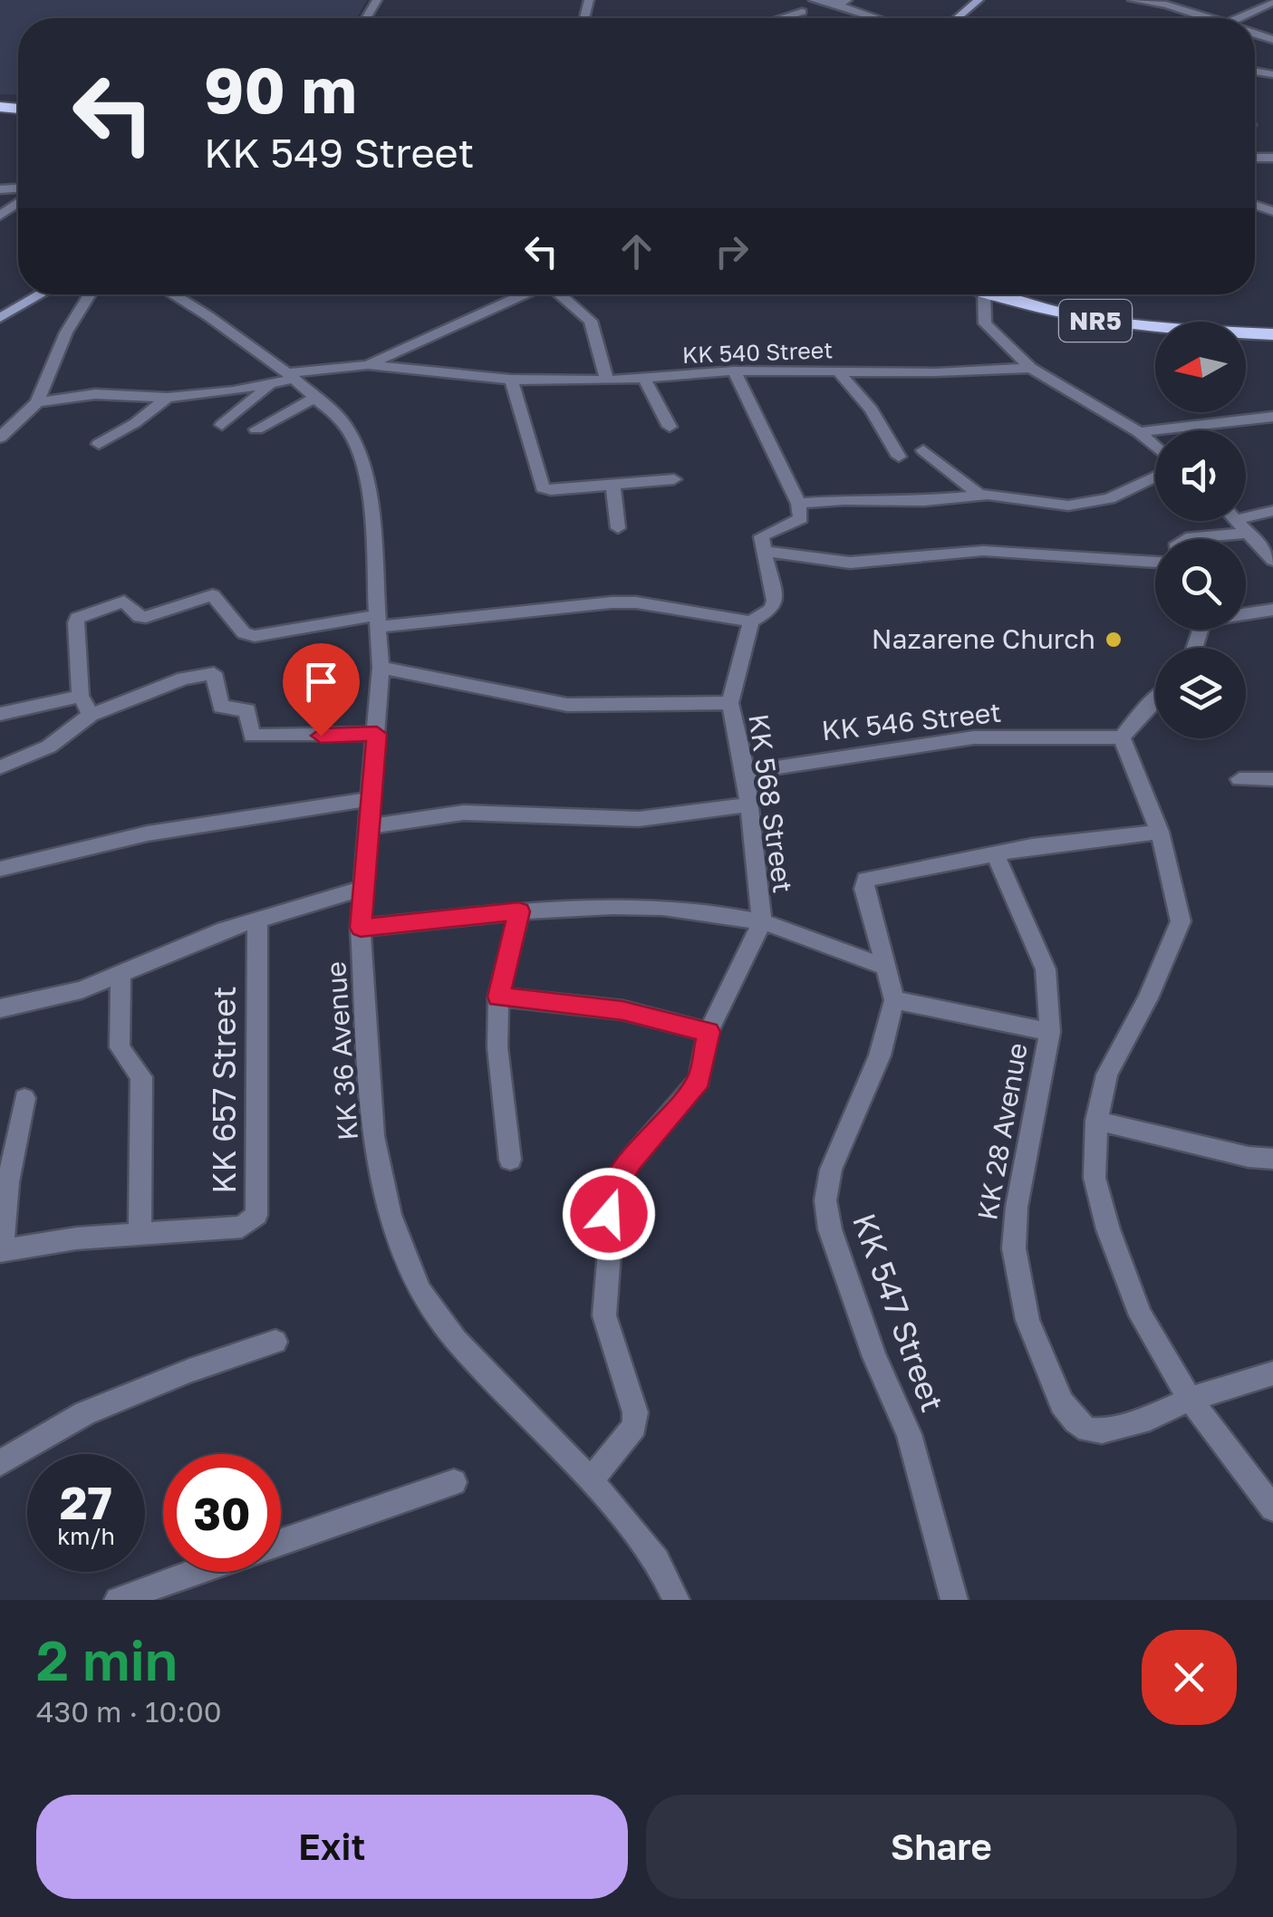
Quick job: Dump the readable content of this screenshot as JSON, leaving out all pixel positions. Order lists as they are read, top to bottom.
{
  "streets": {
    "highway": ["NR5"],
    "street": [
      "KK 540 Street",
      "KK 546 Street",
      "KK 568 Street",
      "KK 36 Avenue",
      "KK 657 Street",
      "KK 28 Avenue",
      "KK 547 Street"
    ]
  },
  "crossings": [
    ["KK 546 Street", "KK 568 Street"],
    ["KK 28 Avenue", "KK 547 Street"]
  ],
  "places": ["Nazarene Church"],
  "north": "left",
  "page": {
    "turn": ["90 m", "KK 549 Street"],
    "speed": "27 km/h",
    "limit": "30",
    "heading": ["2 min", "430 m · 10:00"],
    "buttons": ["Exit", "Share"]
  }
}
